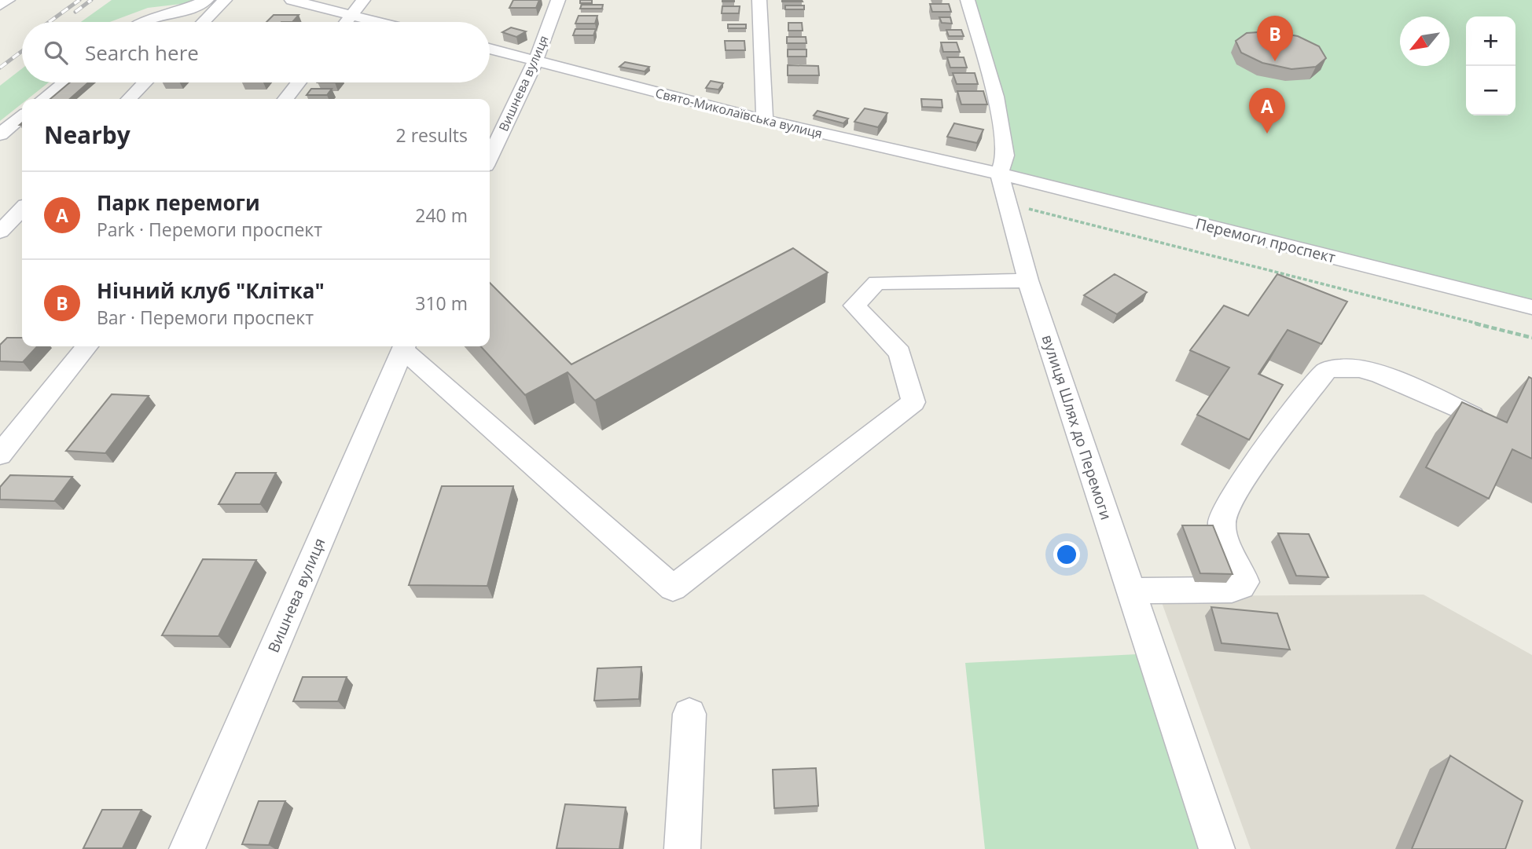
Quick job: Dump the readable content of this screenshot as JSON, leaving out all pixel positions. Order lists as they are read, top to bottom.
{
  "streets": {
    "street": [
      "Вишнева вулиця",
      "Свято-Миколаївська вулиця",
      "Перемоги проспект",
      "вулиця Шлях до Перемоги"
    ]
  },
  "crossings": [
    ["Вишнева вулиця", "Свято-Миколаївська вулиця"],
    ["Свято-Миколаївська вулиця", "Перемоги проспект"],
    ["Свято-Миколаївська вулиця", "вулиця Шлях до Перемоги"],
    ["Перемоги проспект", "вулиця Шлях до Перемоги"]
  ],
  "north": "bottom left",
  "page": {
    "pins": ["B", "A"],
    "map_buttons": ["+", "−"],
    "search": "Search here",
    "heading": ["Nearby", "2 results"],
    "list": [
      {
        "mark": "A",
        "name": "Парк перемоги",
        "note": "Park · Перемоги проспект",
        "value": "240 m"
      },
      {
        "mark": "B",
        "name": "Нічний клуб \"Клітка\"",
        "note": "Bar · Перемоги проспект",
        "value": "310 m"
      }
    ]
  }
}
